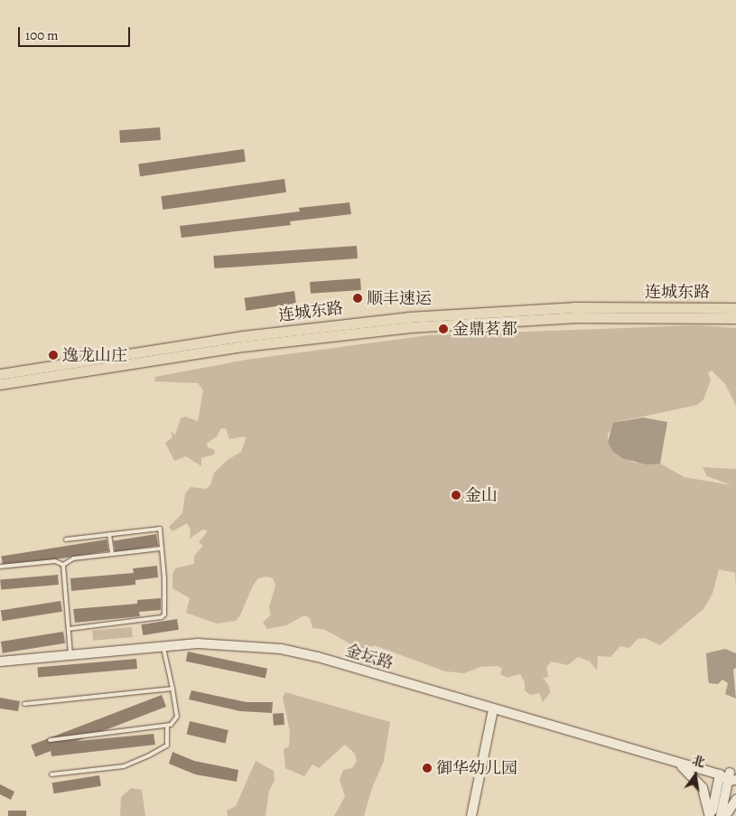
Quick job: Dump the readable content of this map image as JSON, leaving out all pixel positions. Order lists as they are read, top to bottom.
{
  "streets": {
    "main road": ["连城东路", "金坛路"]
  },
  "places": [
    "顺丰速运",
    "金鼎茗都",
    "逸龙山庄",
    "金山",
    "御华幼儿园"
  ],
  "scale_bar": "100 m",
  "north": "top"
}
